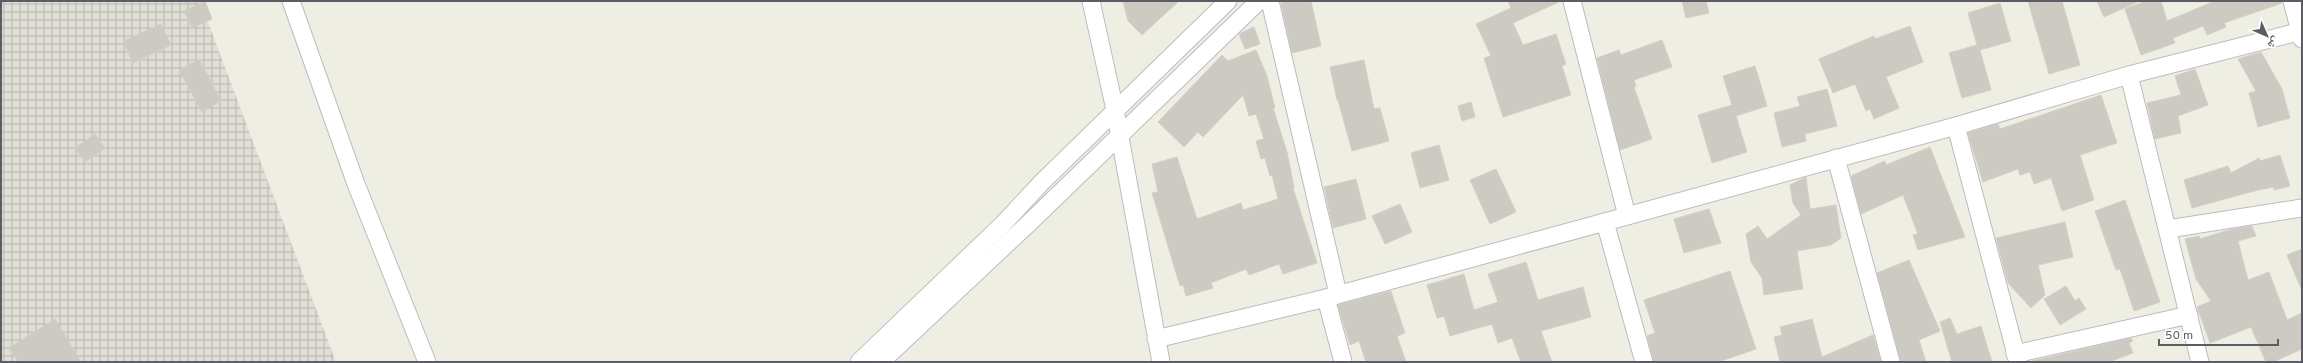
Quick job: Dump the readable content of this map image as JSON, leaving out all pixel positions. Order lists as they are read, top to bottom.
{
  "scale_bar": "50 m",
  "north": "bottom right"
}
